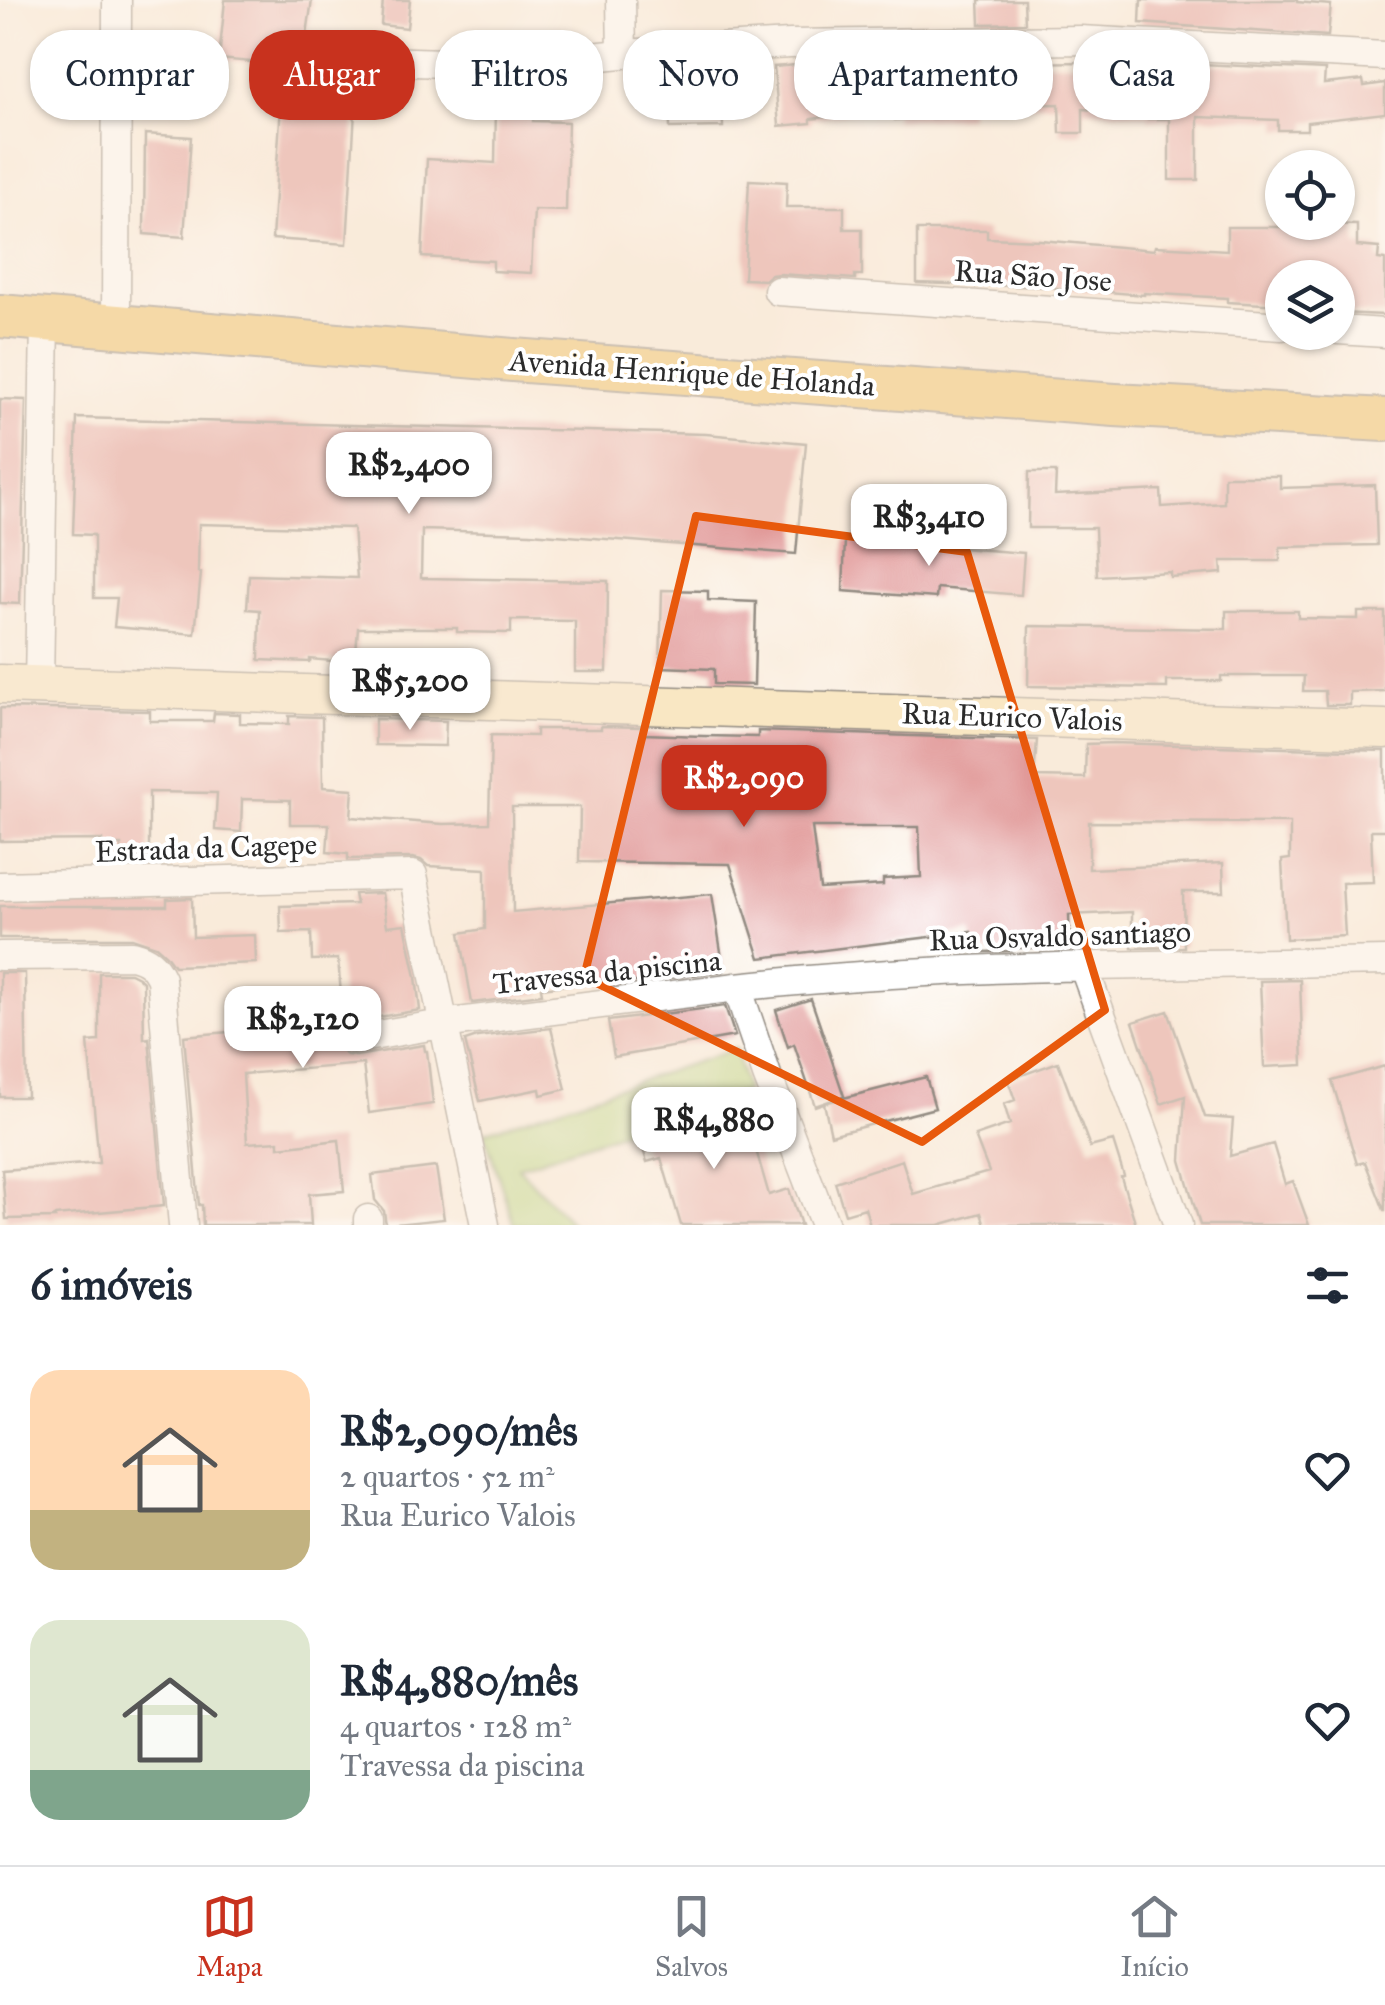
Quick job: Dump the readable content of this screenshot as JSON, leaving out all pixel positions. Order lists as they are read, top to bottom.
{
  "streets": {
    "main road": ["Avenida Henrique de Holanda", "Rua Eurico Valois"],
    "street": [
      "Rua São Jose",
      "Estrada da Cagepe",
      "Rua Osvaldo santiago",
      "Travessa da piscina"
    ]
  },
  "crossings": [
    ["Estrada da Cagepe", "Travessa da piscina"],
    ["Rua Osvaldo santiago", "Travessa da piscina"]
  ],
  "page": {
    "chip": [
      "Comprar",
      "Alugar",
      "Filtros",
      "Novo",
      "Apartamento",
      "Casa"
    ],
    "price": [
      "R$2,400",
      "R$3,410",
      "R$5,200",
      "R$2,090",
      "R$2,120",
      "R$4,880"
    ],
    "heading": "6 imóveis",
    "list": [
      {
        "name": "R$2,090/mês",
        "note": "2 quartos · 52 m² · Rua Eurico Valois"
      },
      {
        "name": "R$4,880/mês",
        "note": "4 quartos · 128 m² · Travessa da piscina"
      }
    ],
    "tabs": ["Mapa", "Salvos", "Início"]
  }
}
